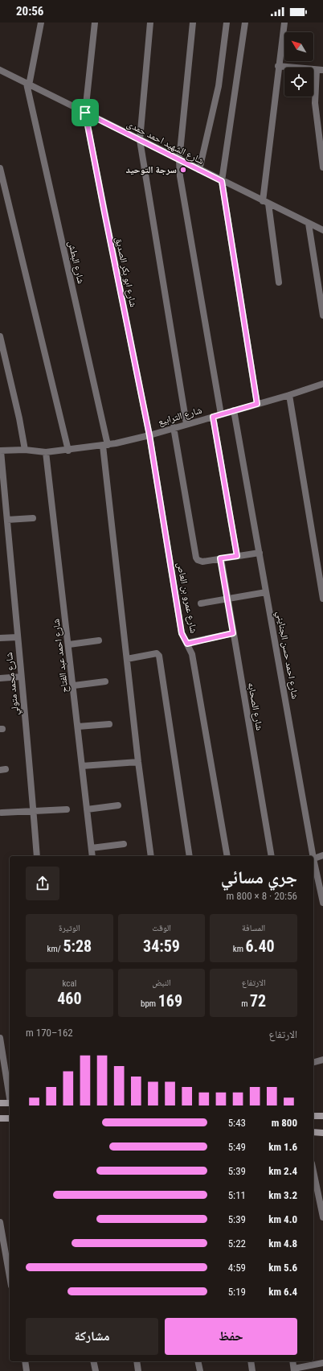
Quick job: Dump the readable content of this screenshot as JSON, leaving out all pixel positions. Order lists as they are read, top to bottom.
{
  "streets": {
    "street": [
      "شارع الشهيد احمد حمدى",
      "شارع البطش",
      "شارع ابو بكر الصديق",
      "شارع الترابيع",
      "شارع عمرو بن العاص",
      "شارع احمد حسن الجنايني",
      "شارع احمد عبد الفتاح",
      "شارع محمد متولي",
      "شارع الصحابه"
    ]
  },
  "crossings": [
    ["شارع الشهيد احمد حمدى", "شارع البطش"],
    ["شارع الشهيد احمد حمدى", "شارع ابو بكر الصديق"],
    ["شارع البطش", "شارع الترابيع"],
    ["شارع ابو بكر الصديق", "شارع الترابيع"],
    ["شارع ابو بكر الصديق", "شارع عمرو بن العاص"],
    ["شارع الترابيع", "شارع عمرو بن العاص"],
    ["شارع الترابيع", "شارع احمد حسن الجنايني"],
    ["شارع الترابيع", "شارع احمد عبد الفتاح"],
    ["شارع الترابيع", "شارع محمد متولي"]
  ],
  "places": ["سرجة التوحيد"],
  "north": "top left",
  "page": {
    "status": "20:56",
    "heading": ["جري مسائي", "20:56 · 8 × 800 m"],
    "stats": [
      ["المسافة", "6.40 km"],
      ["الوقت", "34:59"],
      ["الوتيرة", "5:28 /km"],
      ["الارتفاع", "72 m"],
      ["النبض", "169 bpm"],
      ["kcal", "460"]
    ],
    "chart": ["الارتفاع", "162–170 m"],
    "list": [
      {
        "name": "800 m",
        "note": "5:43"
      },
      {
        "name": "1.6 km",
        "note": "5:49"
      },
      {
        "name": "2.4 km",
        "note": "5:39"
      },
      {
        "name": "3.2 km",
        "note": "5:11"
      },
      {
        "name": "4.0 km",
        "note": "5:39"
      },
      {
        "name": "4.8 km",
        "note": "5:22"
      },
      {
        "name": "5.6 km",
        "note": "4:59"
      },
      {
        "name": "6.4 km",
        "note": "5:19"
      }
    ],
    "buttons": ["حفظ", "مشاركة"]
  }
}
